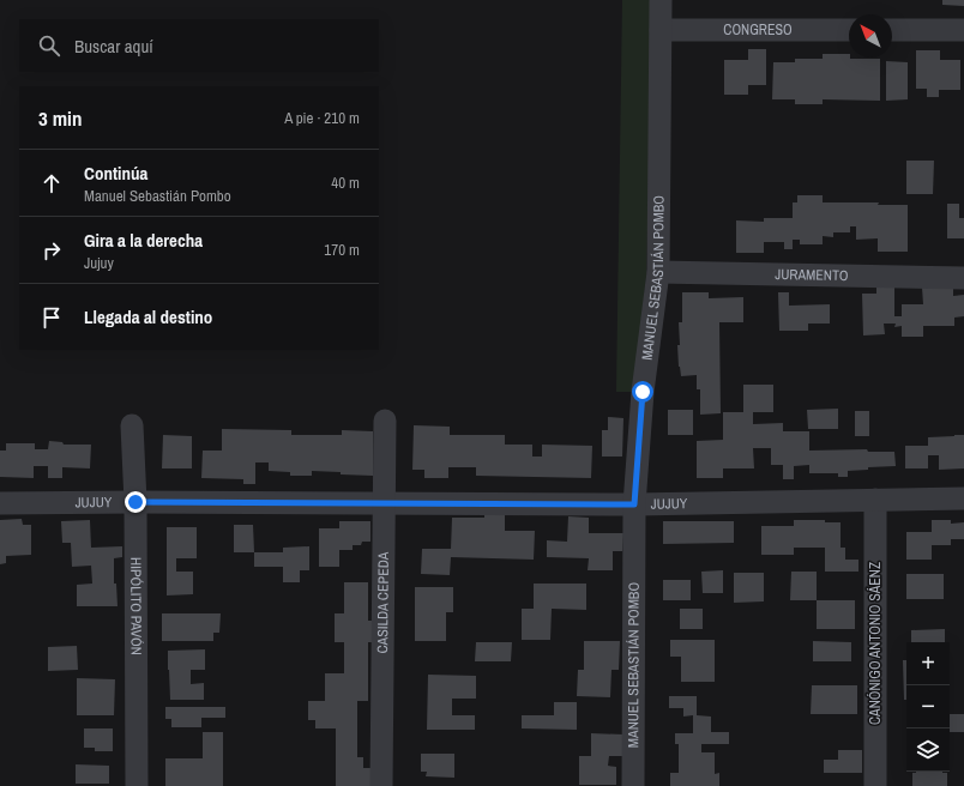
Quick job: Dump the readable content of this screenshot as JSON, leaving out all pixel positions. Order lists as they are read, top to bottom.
{
  "streets": {
    "street": [
      "CONGRESO",
      "JURAMENTO",
      "MANUEL SEBASTIÁN POMBO",
      "JUJUY",
      "CASILDA CEPEDA",
      "HIPÓLITO PAVÓN",
      "CANÓNIGO ANTONIO SÁENZ"
    ]
  },
  "crossings": [
    ["CONGRESO", "MANUEL SEBASTIÁN POMBO"],
    ["JURAMENTO", "MANUEL SEBASTIÁN POMBO"],
    ["MANUEL SEBASTIÁN POMBO", "JUJUY"],
    ["JUJUY", "CASILDA CEPEDA"],
    ["JUJUY", "HIPÓLITO PAVÓN"],
    ["JUJUY", "CANÓNIGO ANTONIO SÁENZ"]
  ],
  "north": "top left",
  "page": {
    "search": "Buscar aquí",
    "heading": ["3 min", "A pie · 210 m"],
    "list": [
      ["Continúa", "Manuel Sebastián Pombo", "40 m"],
      ["Gira a la derecha", "Jujuy", "170 m"],
      "Llegada al destino"
    ],
    "map_buttons": ["+", "−"]
  }
}
